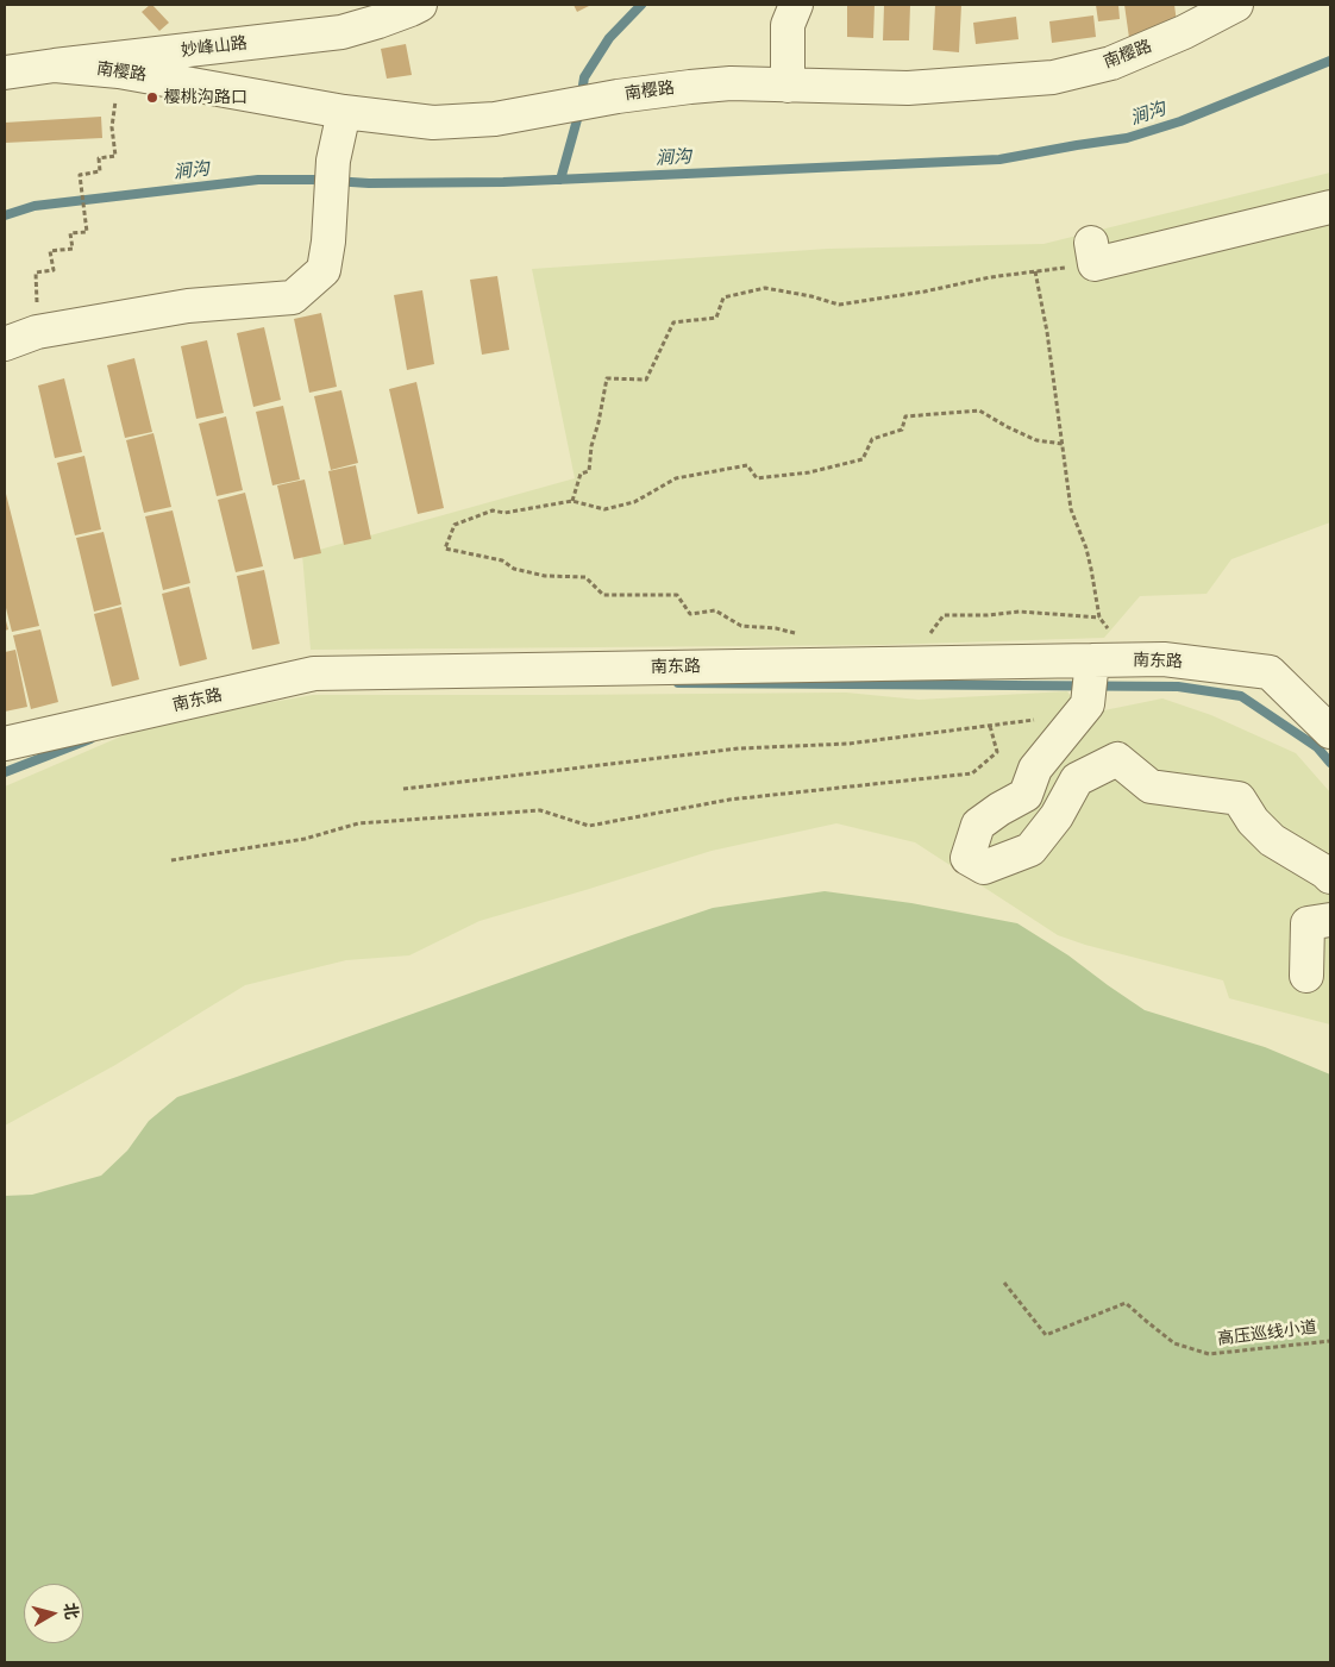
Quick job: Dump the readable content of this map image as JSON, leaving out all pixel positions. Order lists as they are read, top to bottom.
{
  "streets": {
    "street": ["妙峰山路", "南樱路", "南东路"],
    "path": ["高压巡线小道"]
  },
  "crossings": [
    ["妙峰山路", "南樱路"]
  ],
  "water": ["涧沟"],
  "places": ["樱桃沟路口"],
  "north": "right"
}
